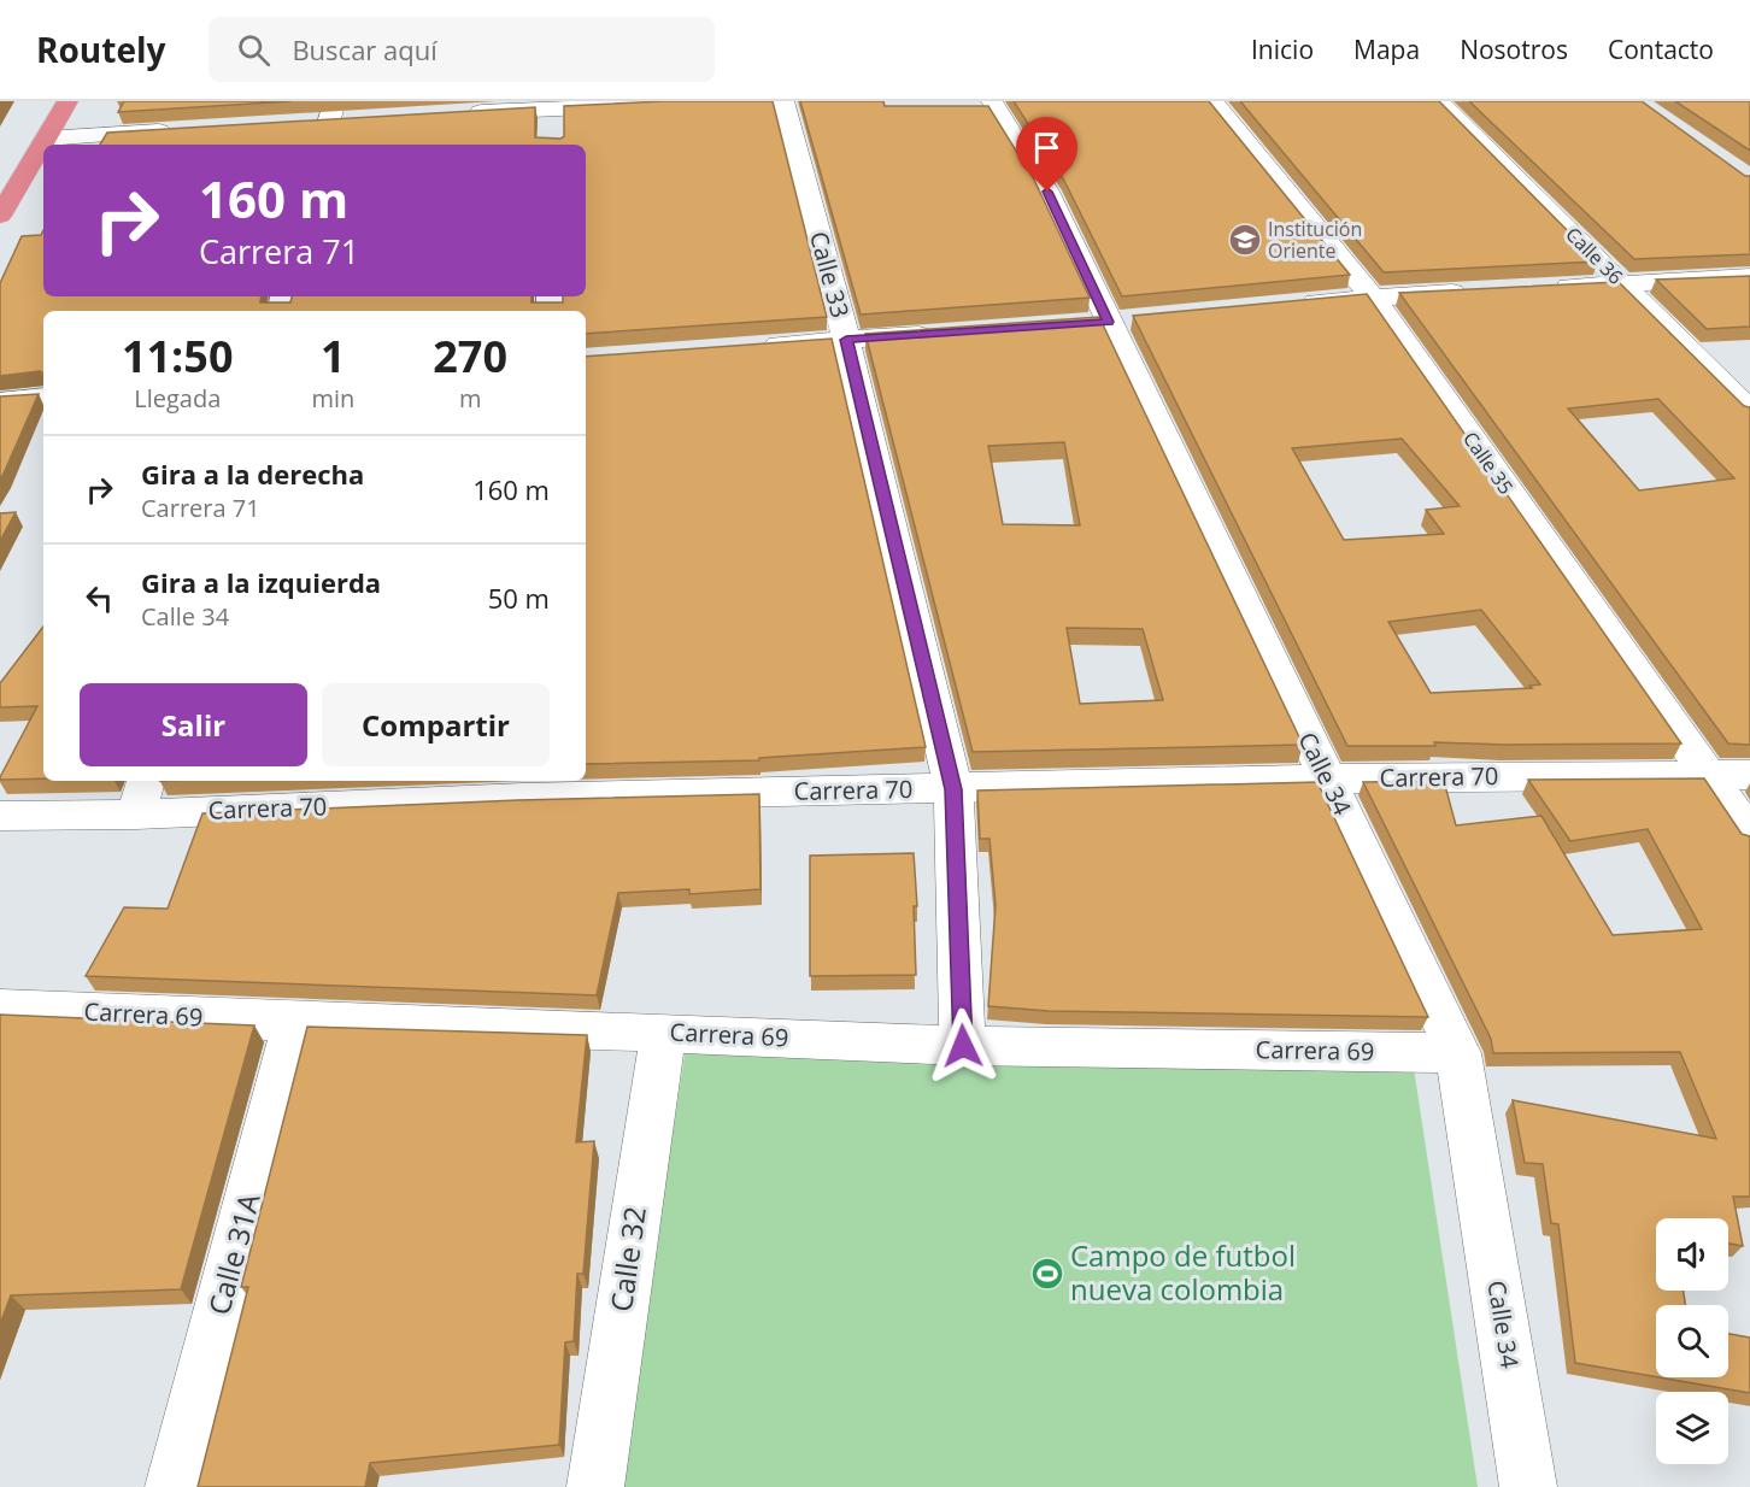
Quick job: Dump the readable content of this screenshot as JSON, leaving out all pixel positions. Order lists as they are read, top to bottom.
{
  "streets": {
    "street": [
      "Calle 36",
      "Calle 33",
      "Calle 35",
      "Calle 34",
      "Carrera 70",
      "Carrera 69",
      "Calle 31A",
      "Calle 32"
    ]
  },
  "crossings": [
    ["Calle 33", "Carrera 70"],
    ["Calle 33", "Carrera 69"],
    ["Calle 35", "Carrera 70"],
    ["Calle 34", "Carrera 70"],
    ["Calle 34", "Carrera 69"],
    ["Carrera 69", "Calle 31A"],
    ["Carrera 69", "Calle 32"]
  ],
  "places": {
    "school or university": ["Institución Oriente"],
    "sports": ["Campo de futbol nueva colombia"]
  },
  "page": {
    "header": "Routely",
    "search": "Buscar aquí",
    "nav": [
      "Inicio",
      "Mapa",
      "Nosotros",
      "Contacto"
    ],
    "turn": ["160 m", "Carrera 71"],
    "eta": [
      "11:50",
      "Llegada",
      "1",
      "min",
      "270",
      "m"
    ],
    "list": [
      {
        "name": "Gira a la derecha",
        "note": "Carrera 71",
        "value": "160 m"
      },
      {
        "name": "Gira a la izquierda",
        "note": "Calle 34",
        "value": "50 m"
      }
    ],
    "buttons": ["Salir", "Compartir"]
  }
}
